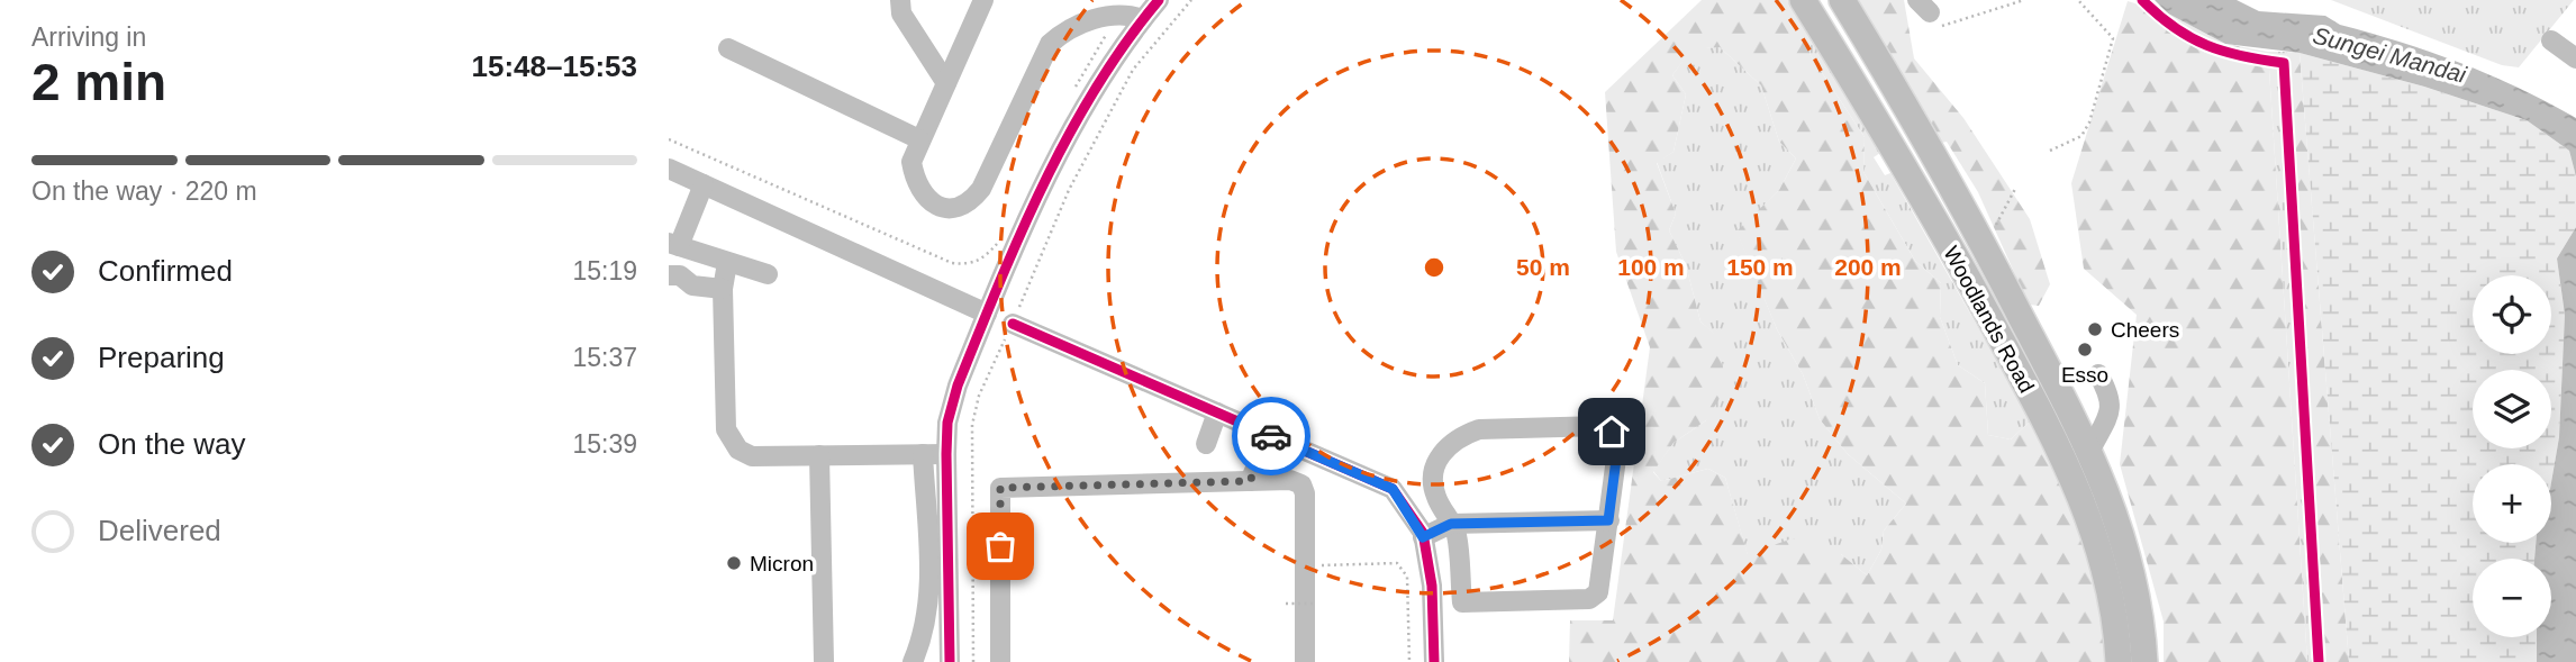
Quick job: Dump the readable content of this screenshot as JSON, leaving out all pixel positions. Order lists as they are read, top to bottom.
{
  "streets": {
    "main road": ["Woodlands Road"]
  },
  "water": ["Sungei Mandai"],
  "places": ["Cheers", "Esso", "Micron"],
  "page": {
    "heading": ["2 min", "Arriving in", "15:48–15:53"],
    "bar": "On the way · 220 m",
    "list": [
      ["Confirmed", "15:19"],
      ["Preparing", "15:37"],
      ["On the way", "15:39"],
      "Delivered"
    ],
    "map_buttons": ["+", "−"]
  },
  "rings": [
    "50 m",
    "100 m",
    "150 m",
    "200 m"
  ]
}
